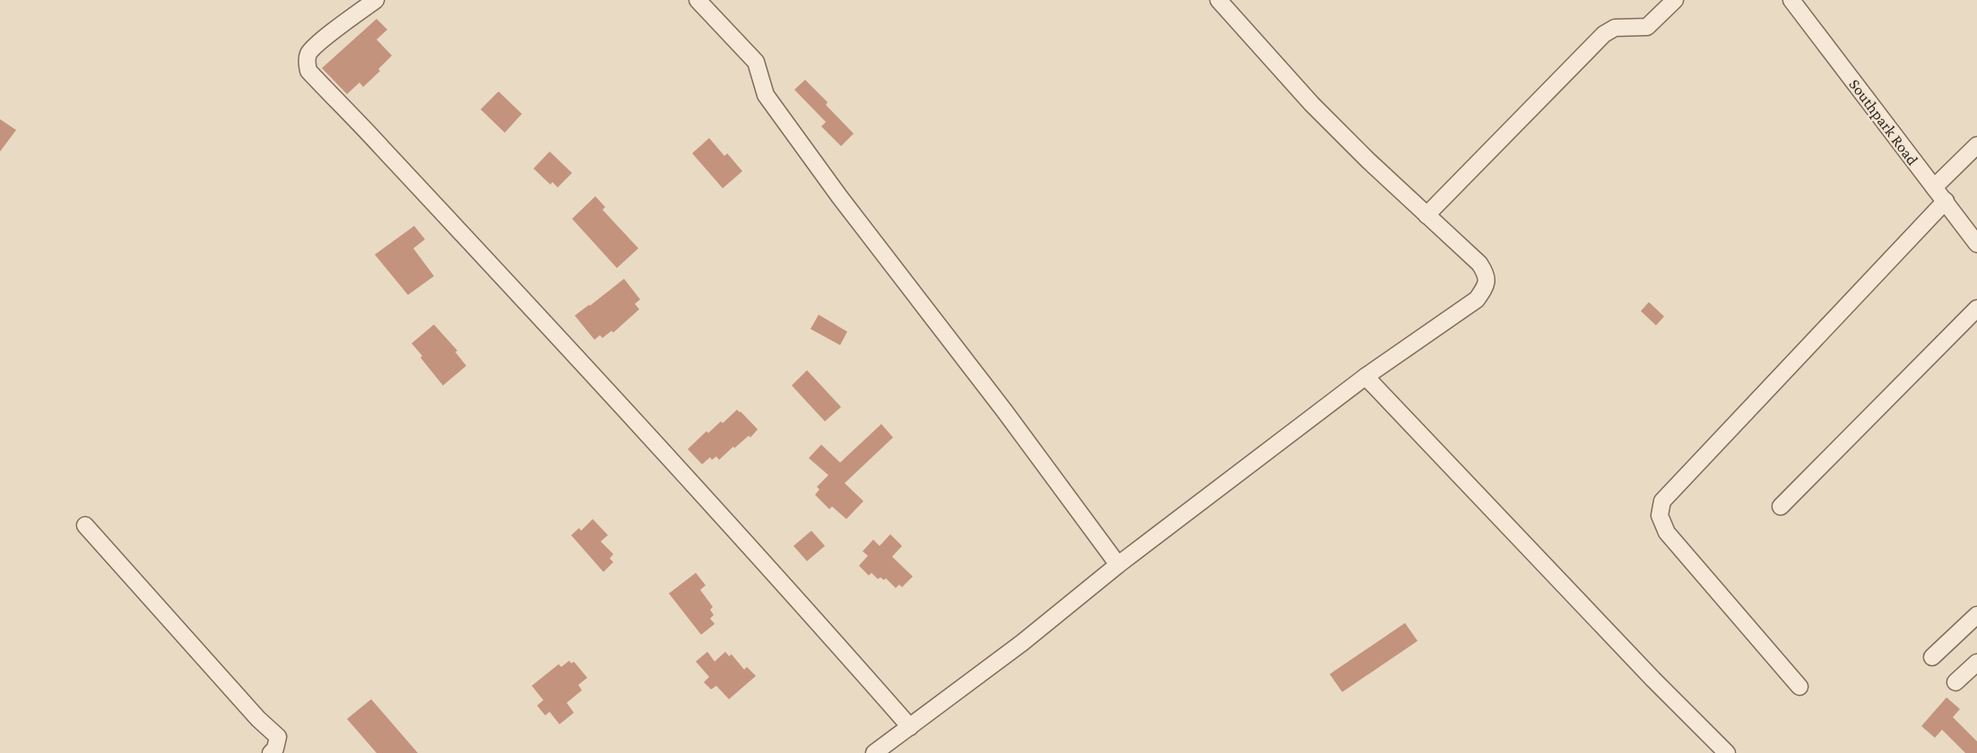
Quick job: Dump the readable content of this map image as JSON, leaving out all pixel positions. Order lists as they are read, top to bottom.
{
  "streets": {
    "street": ["Southpark Road"]
  }
}
